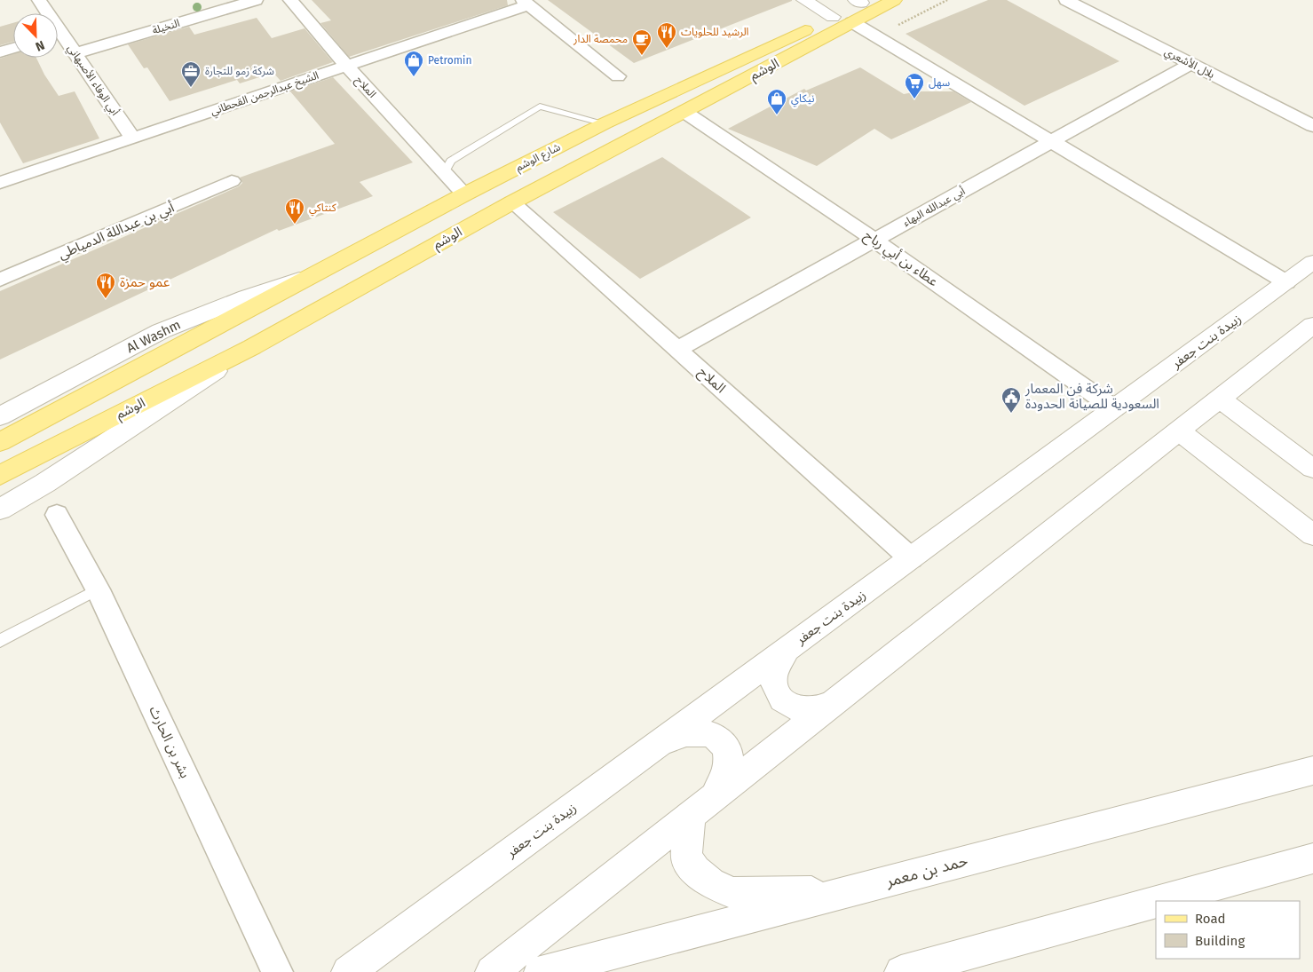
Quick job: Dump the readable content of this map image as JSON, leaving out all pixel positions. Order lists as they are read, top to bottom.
{
  "streets": {
    "main road": ["الوشم", "شارع الوشم"],
    "street": [
      "النخيلة",
      "بلال الأشعري",
      "أبي الوفاء الأصبهاني",
      "الملاح",
      "الشيخ عبدالرحمن القحطاني",
      "أبي عبدالله البهاء",
      "أبي بن عبداللة الدمياطي",
      "عطاء بن أبي رباح",
      "Al Washm",
      "زبيدة بنت جعفر",
      "بشر بن الحارث",
      "حمد بن معمر"
    ]
  },
  "crossings": [
    ["النخيلة", "أبي الوفاء الأصبهاني"],
    ["بلال الأشعري", "أبي عبدالله البهاء"],
    ["الوشم", "الملاح"],
    ["الوشم", "عطاء بن أبي رباح"],
    ["أبي الوفاء الأصبهاني", "الشيخ عبدالرحمن القحطاني"],
    ["الملاح", "الشيخ عبدالرحمن القحطاني"],
    ["الملاح", "شارع الوشم"],
    ["الملاح", "أبي عبدالله البهاء"],
    ["الملاح", "زبيدة بنت جعفر"],
    ["شارع الوشم", "Al Washm"],
    ["أبي عبدالله البهاء", "عطاء بن أبي رباح"],
    ["عطاء بن أبي رباح", "زبيدة بنت جعفر"]
  ],
  "places": {
    "restaurant": ["الرشيد للحلويات", "كنتاكي", "عمو حمزة"],
    "cafe": ["محمصة الدار"],
    "shop": ["Petromin", "نيكاي"],
    "office": ["شركة زمو للتجارة"],
    "supermarket": ["سهل"],
    "public building": ["شركة فن المعمار السعودية للصيانة الحدودة"]
  },
  "legend": ["Road", "Building"],
  "north": "bottom right"
}
